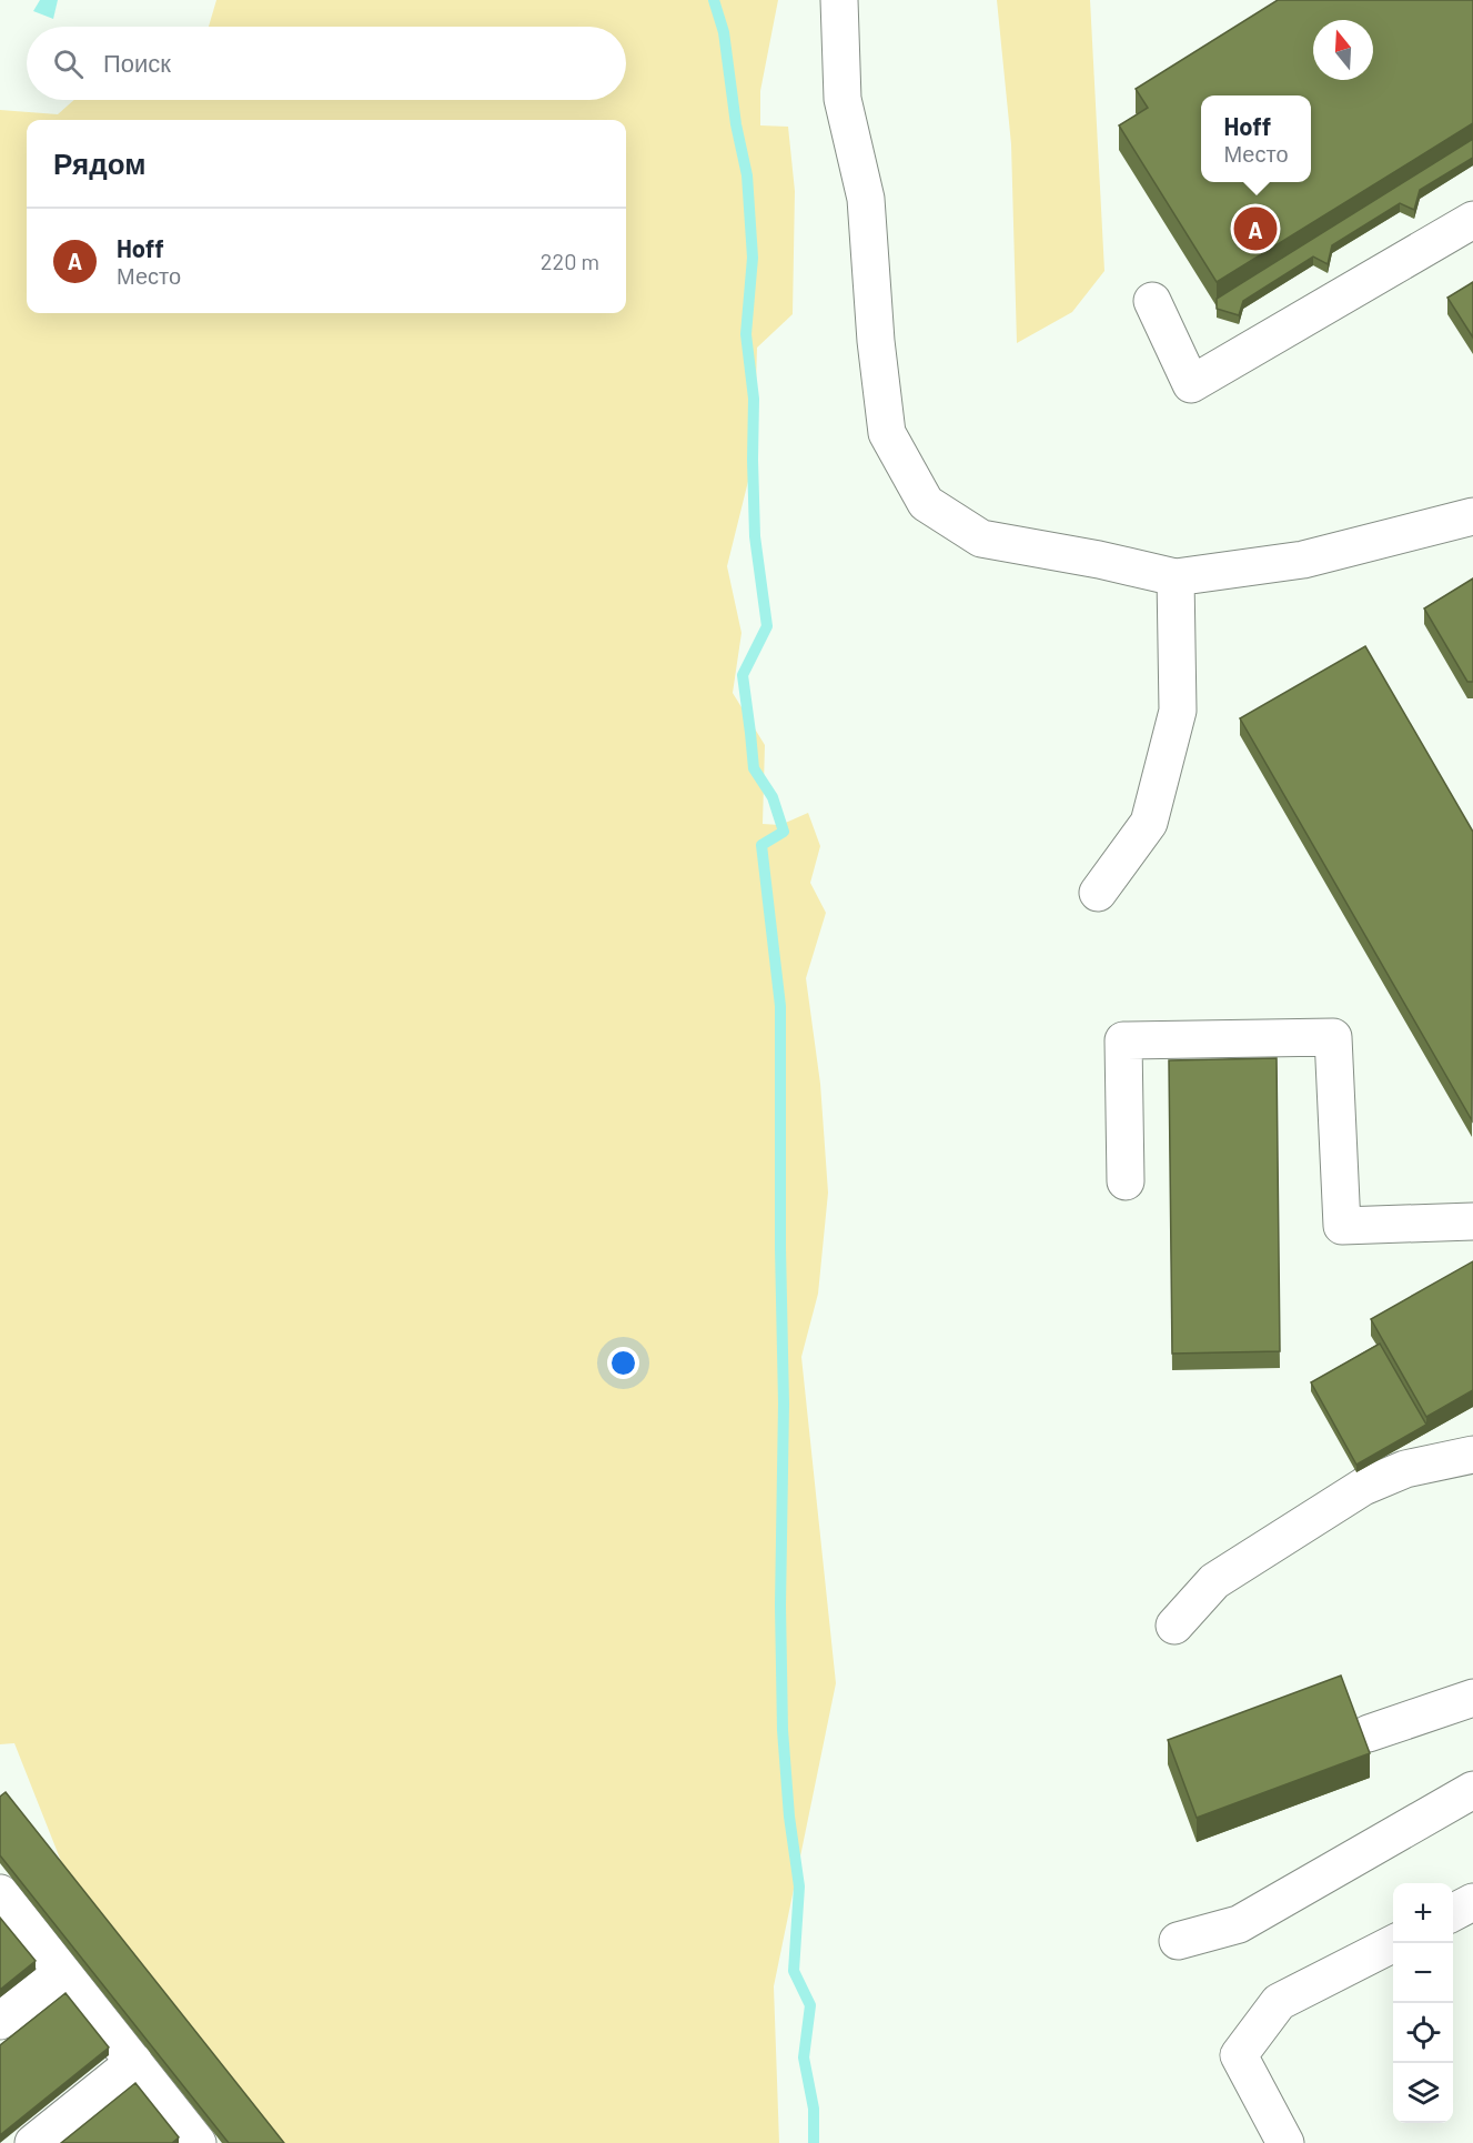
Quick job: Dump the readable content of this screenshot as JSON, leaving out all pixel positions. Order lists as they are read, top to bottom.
{
  "north": "top",
  "page": {
    "search": "Поиск",
    "popup": ["Hoff", "Место"],
    "heading": "Рядом",
    "pins": "A",
    "list": [
      {
        "mark": "A",
        "name": "Hoff",
        "note": "Место",
        "value": "220 m"
      }
    ],
    "map_buttons": ["+", "−"]
  }
}
